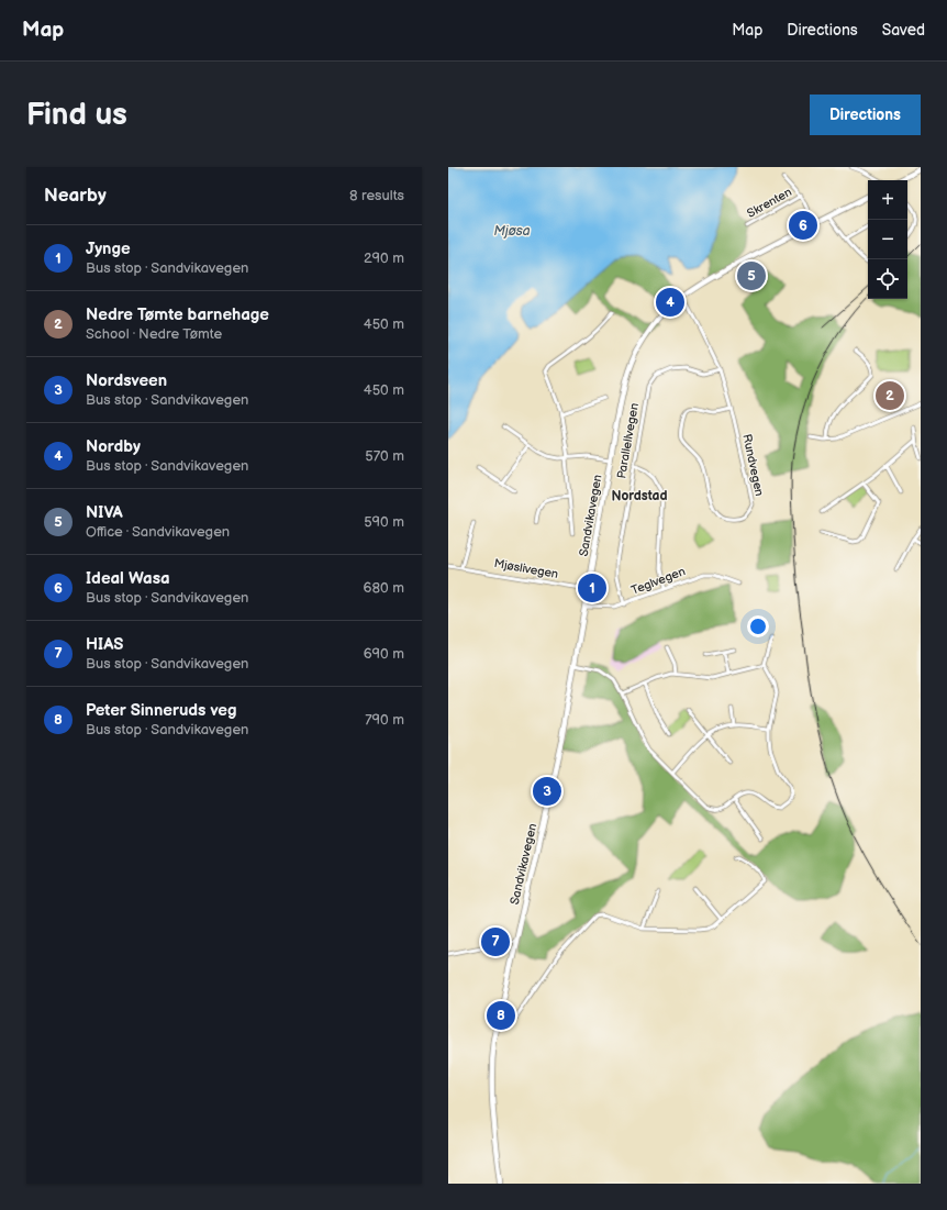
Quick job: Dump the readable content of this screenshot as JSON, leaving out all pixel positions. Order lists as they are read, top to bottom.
{
  "streets": {
    "main road": ["Sandvikavegen"],
    "street": [
      "Skrenten",
      "Parallellvegen",
      "Rundvegen",
      "Mjøslivegen",
      "Teglvegen"
    ]
  },
  "crossings": [
    ["Skrenten", "Sandvikavegen"],
    ["Parallellvegen", "Rundvegen"],
    ["Parallellvegen", "Teglvegen"],
    ["Rundvegen", "Sandvikavegen"],
    ["Sandvikavegen", "Mjøslivegen"],
    ["Sandvikavegen", "Teglvegen"]
  ],
  "districts": ["Nordstad"],
  "water": ["Mjøsa"],
  "page": {
    "header": "Map",
    "nav": ["Map", "Directions", "Saved"],
    "buttons": "Directions",
    "title": "Find us",
    "heading": ["Nearby", "8 results"],
    "map_buttons": ["+", "−"],
    "pins": [
      "6",
      "5",
      "4",
      "2",
      "1",
      "3",
      "7",
      "8"
    ],
    "list": [
      {
        "mark": "1",
        "name": "Jynge",
        "note": "Bus stop · Sandvikavegen",
        "value": "290 m"
      },
      {
        "mark": "2",
        "name": "Nedre Tømte barnehage",
        "note": "School · Nedre Tømte",
        "value": "450 m"
      },
      {
        "mark": "3",
        "name": "Nordsveen",
        "note": "Bus stop · Sandvikavegen",
        "value": "450 m"
      },
      {
        "mark": "4",
        "name": "Nordby",
        "note": "Bus stop · Sandvikavegen",
        "value": "570 m"
      },
      {
        "mark": "5",
        "name": "NIVA",
        "note": "Office · Sandvikavegen",
        "value": "590 m"
      },
      {
        "mark": "6",
        "name": "Ideal Wasa",
        "note": "Bus stop · Sandvikavegen",
        "value": "680 m"
      },
      {
        "mark": "7",
        "name": "HIAS",
        "note": "Bus stop · Sandvikavegen",
        "value": "690 m"
      },
      {
        "mark": "8",
        "name": "Peter Sinneruds veg",
        "note": "Bus stop · Sandvikavegen",
        "value": "790 m"
      }
    ]
  }
}
